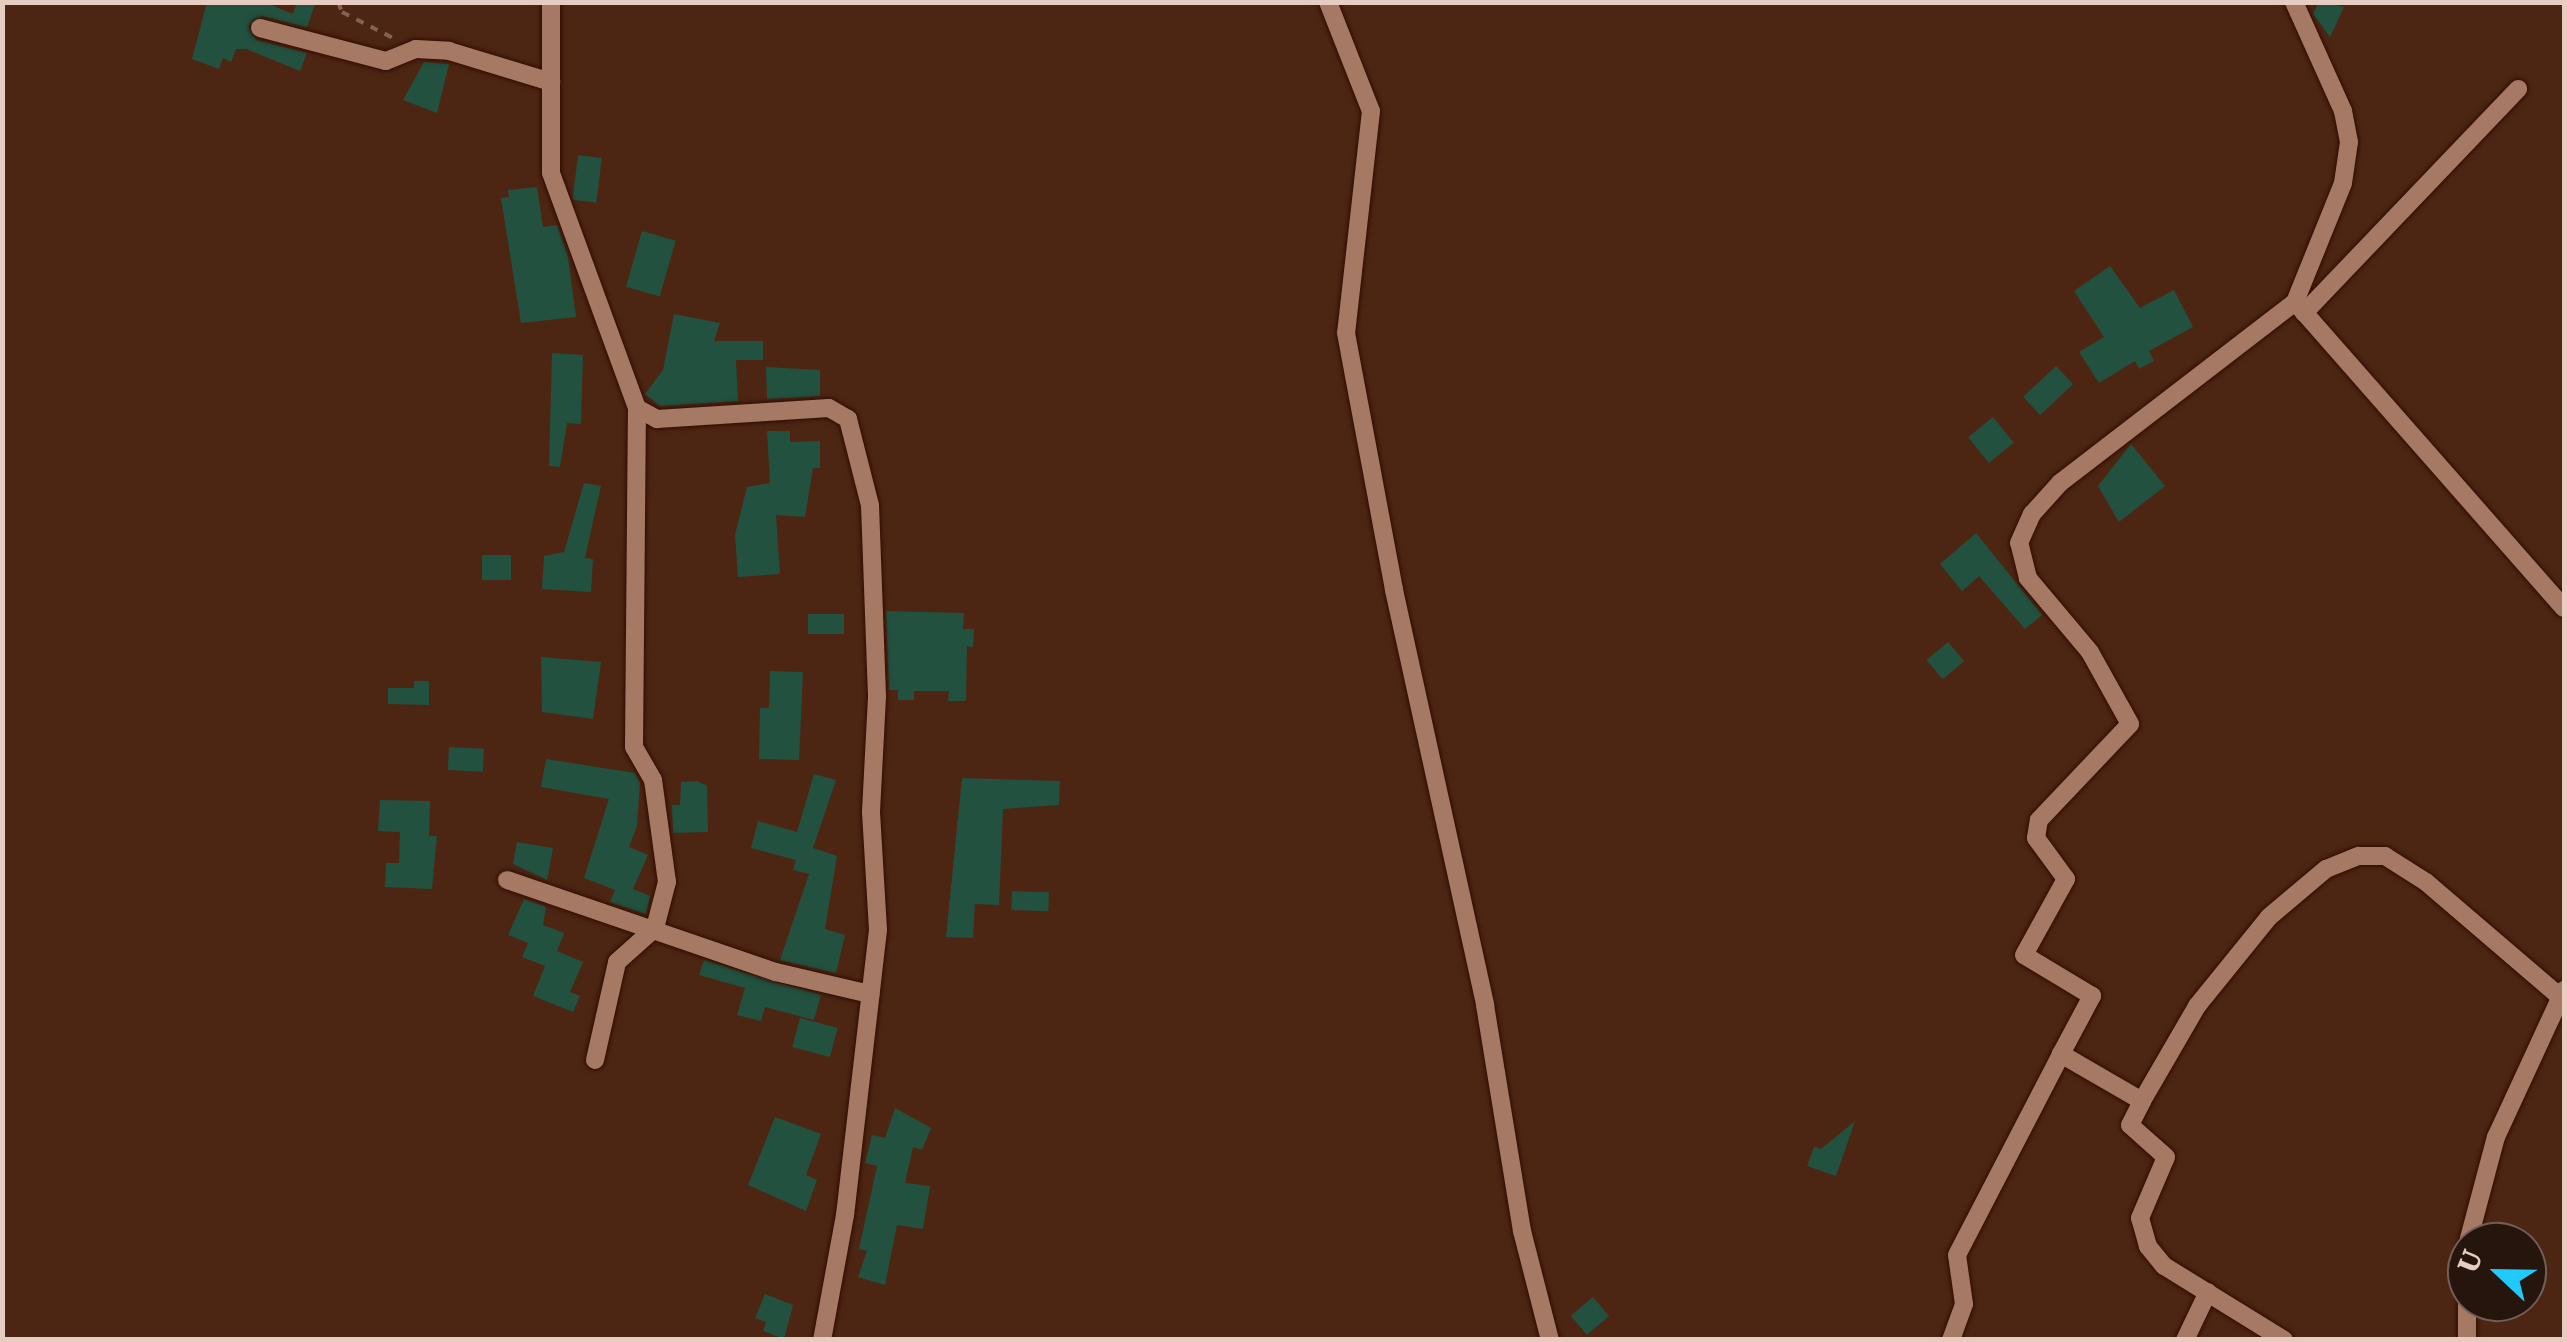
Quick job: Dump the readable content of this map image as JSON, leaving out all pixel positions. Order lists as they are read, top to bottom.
{
  "north": "left"
}
